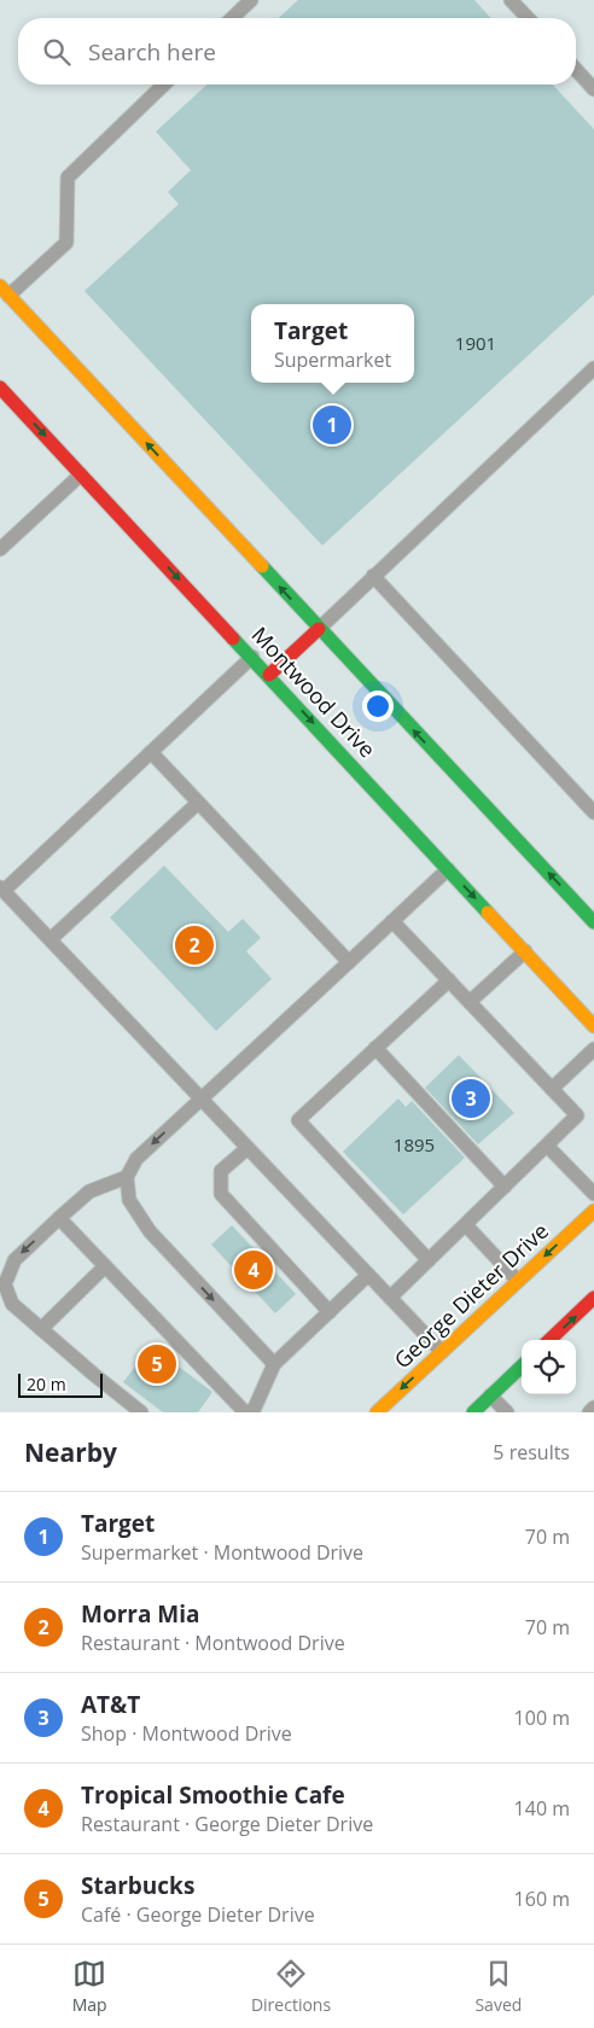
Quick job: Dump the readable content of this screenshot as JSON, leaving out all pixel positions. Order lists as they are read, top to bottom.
{
  "streets": {
    "main road": ["Montwood Drive", "George Dieter Drive"]
  },
  "house_numbers": ["1901", "1895"],
  "scale_bar": "20 m",
  "page": {
    "search": "Search here",
    "popup": ["Target", "Supermarket"],
    "pins": [
      "1",
      "2",
      "3",
      "4",
      "5"
    ],
    "scale": "20 m",
    "heading": ["Nearby", "5 results"],
    "list": [
      {
        "mark": "1",
        "name": "Target",
        "note": "Supermarket · Montwood Drive",
        "value": "70 m"
      },
      {
        "mark": "2",
        "name": "Morra Mia",
        "note": "Restaurant · Montwood Drive",
        "value": "70 m"
      },
      {
        "mark": "3",
        "name": "AT&T",
        "note": "Shop · Montwood Drive",
        "value": "100 m"
      },
      {
        "mark": "4",
        "name": "Tropical Smoothie Cafe",
        "note": "Restaurant · George Dieter Drive",
        "value": "140 m"
      },
      {
        "mark": "5",
        "name": "Starbucks",
        "note": "Café · George Dieter Drive",
        "value": "160 m"
      }
    ],
    "nav": ["Map", "Directions", "Saved"]
  }
}
